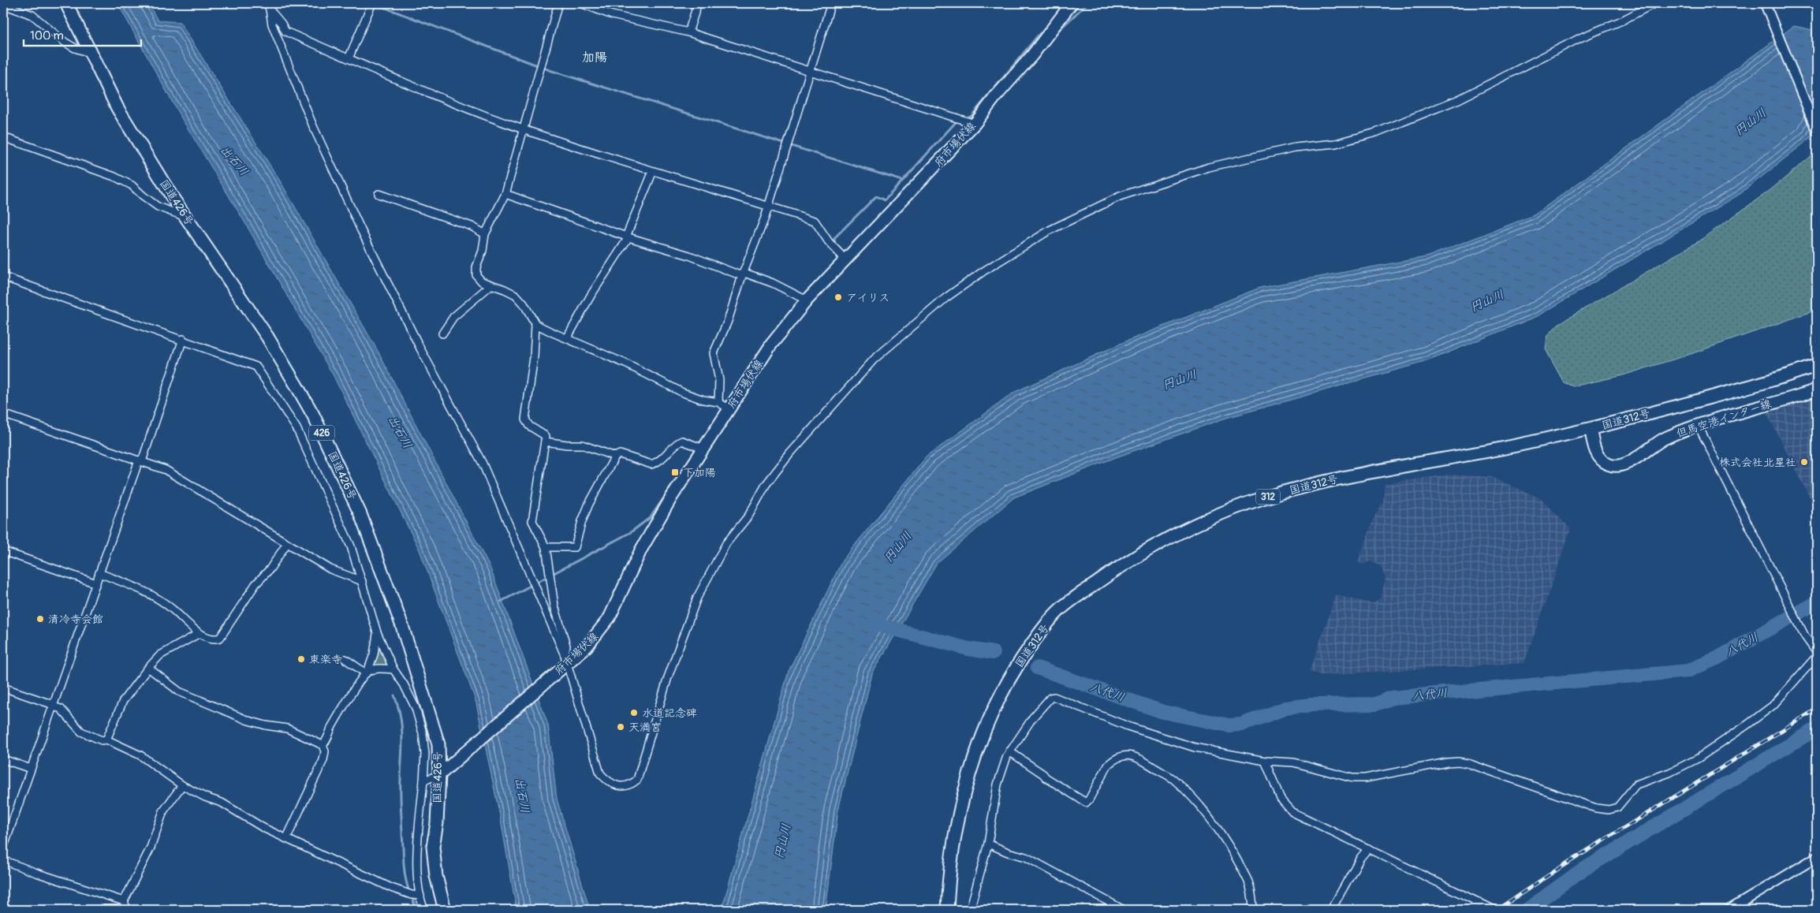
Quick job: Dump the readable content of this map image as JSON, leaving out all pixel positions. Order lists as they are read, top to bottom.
{
  "streets": {
    "highway": [
      "国道426号",
      "国道312号",
      "426",
      "312"
    ],
    "main road": ["府市場伏線", "但馬空港インター線"]
  },
  "crossings": [
    ["府市場伏線", "国道426号"],
    ["但馬空港インター線", "国道312号"]
  ],
  "districts": ["加陽"],
  "water": ["円山川", "出石川", "八代川"],
  "places": {
    "other": [
      "アイリス",
      "株式会社北星社",
      "清冷寺会館",
      "東楽寺",
      "水道記念碑",
      "天満宮"
    ],
    "transit": ["下加陽"]
  },
  "scale_bar": "100 m"
}
